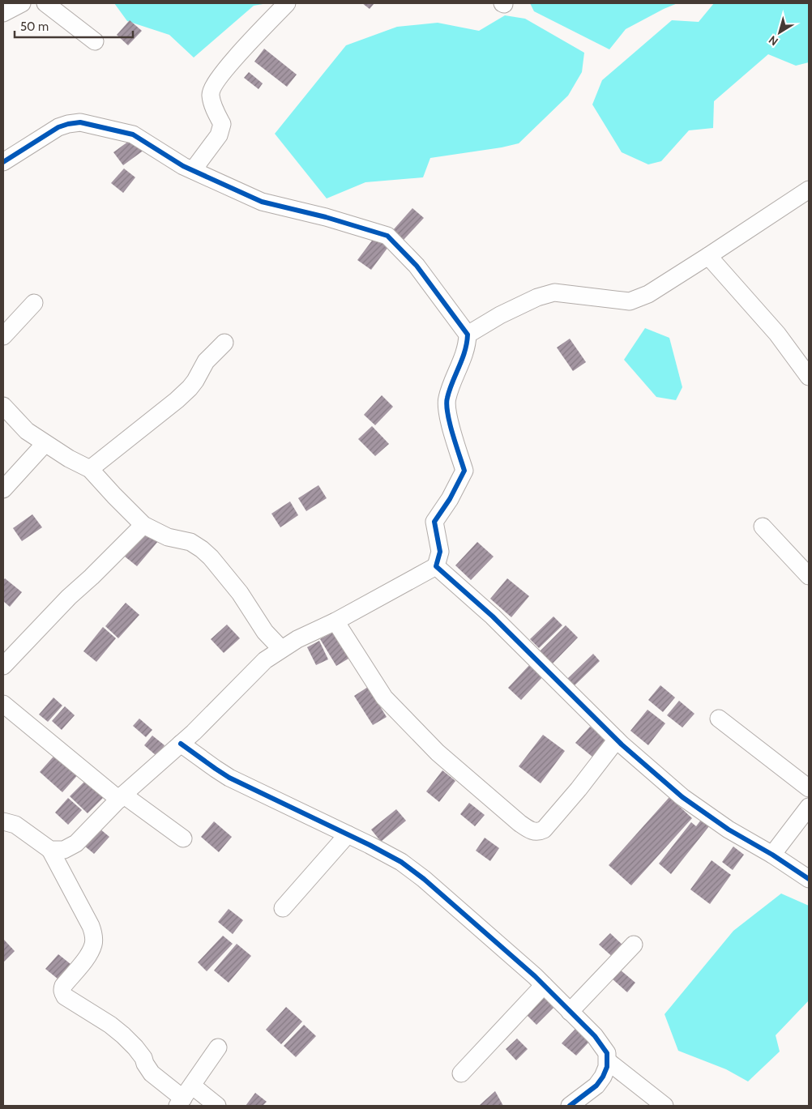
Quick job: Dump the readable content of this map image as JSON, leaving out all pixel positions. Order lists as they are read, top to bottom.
{
  "scale_bar": "50 m",
  "north": "bottom left"
}
